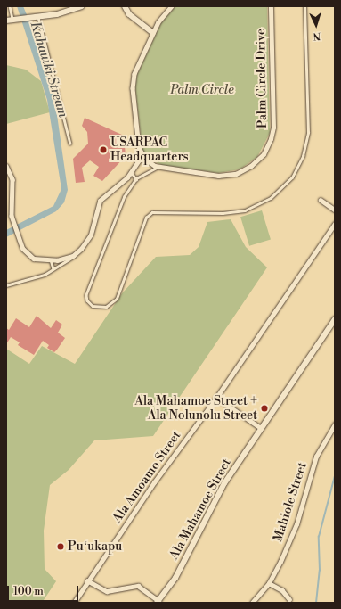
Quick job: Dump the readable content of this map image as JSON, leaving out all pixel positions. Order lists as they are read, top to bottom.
{
  "streets": {
    "street": [
      "Palm Circle Drive",
      "Ala Amoamo Street",
      "Mahiole Street",
      "Ala Mahamoe Street"
    ]
  },
  "water": ["Kahauiki Stream"],
  "parks": ["Palm Circle"],
  "places": ["USARPAC Headquarters", "Ala Mahamoe Street + Ala Nolunolu Street", "Puʻukapu"],
  "scale_bar": "100 m",
  "north": "bottom"
}
